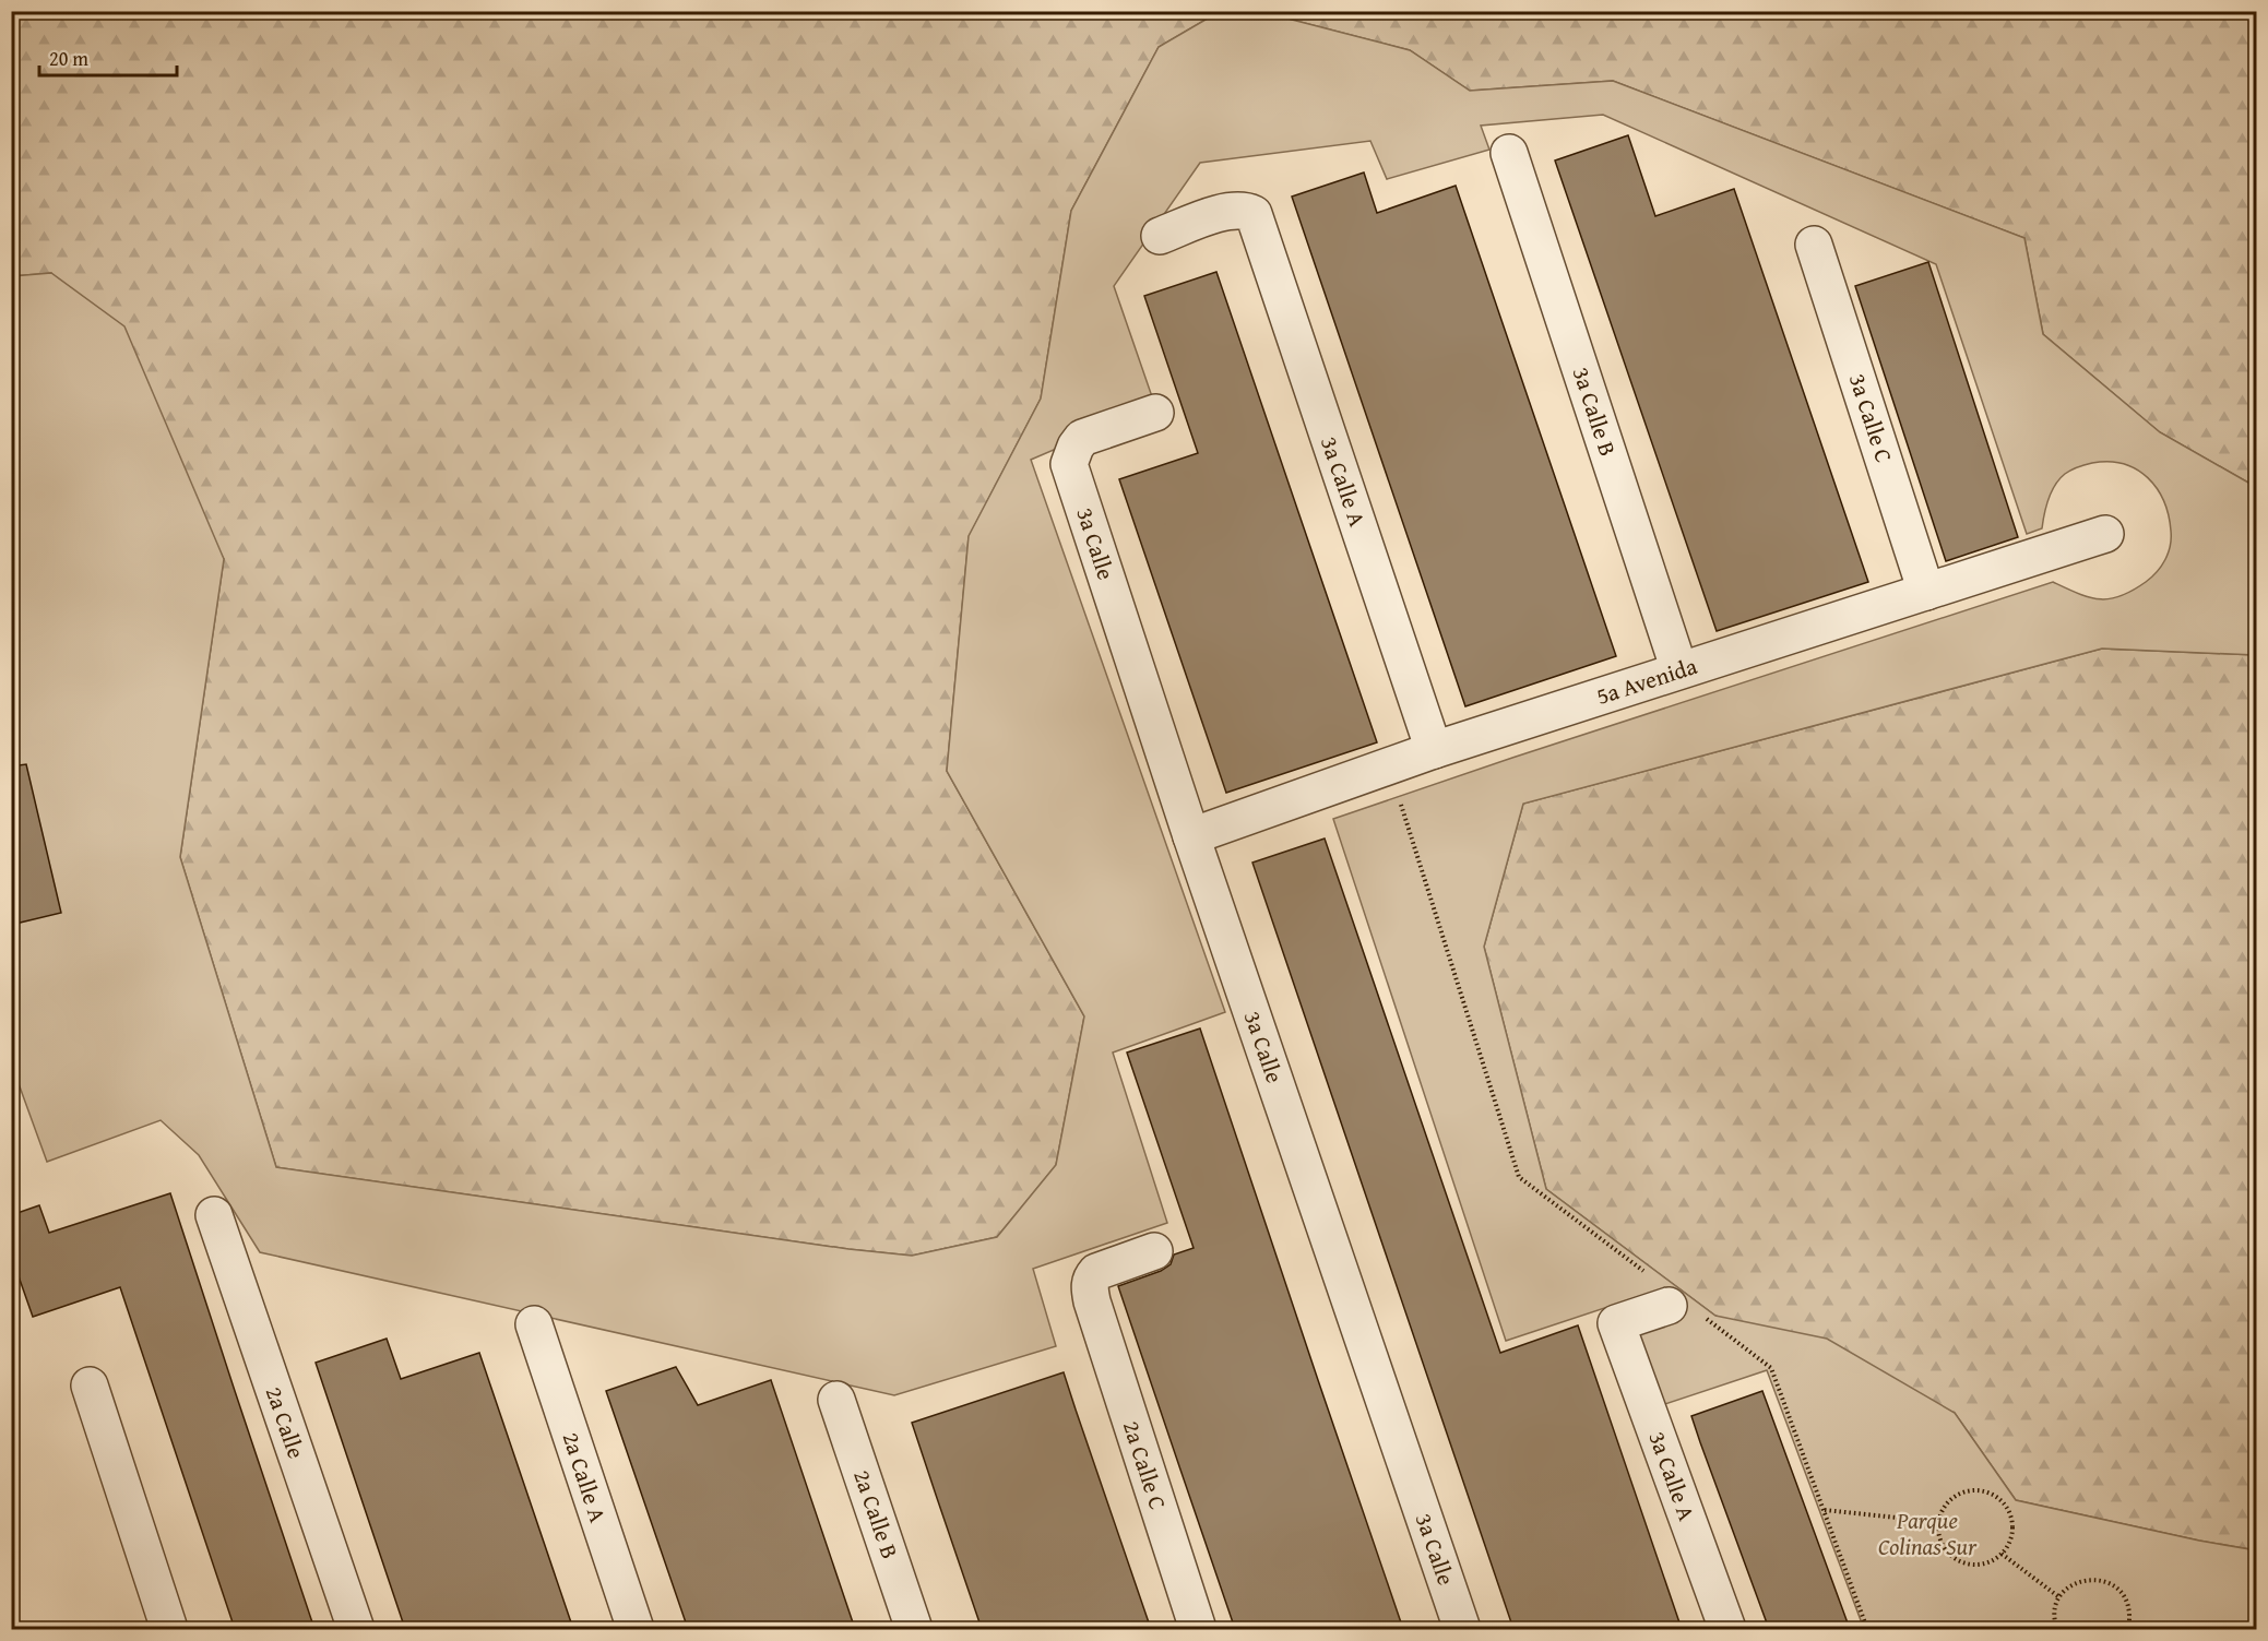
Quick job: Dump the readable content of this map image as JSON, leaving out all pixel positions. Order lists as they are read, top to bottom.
{
  "streets": {
    "street": [
      "3a Calle B",
      "3a Calle C",
      "3a Calle A",
      "3a Calle",
      "5a Avenida",
      "2a Calle",
      "2a Calle C",
      "2a Calle A",
      "2a Calle B"
    ]
  },
  "crossings": [
    ["3a Calle B", "5a Avenida"],
    ["3a Calle C", "5a Avenida"],
    ["3a Calle A", "5a Avenida"],
    ["3a Calle", "5a Avenida"]
  ],
  "parks": ["Parque Colinas Sur"],
  "scale_bar": "20 m"
}
